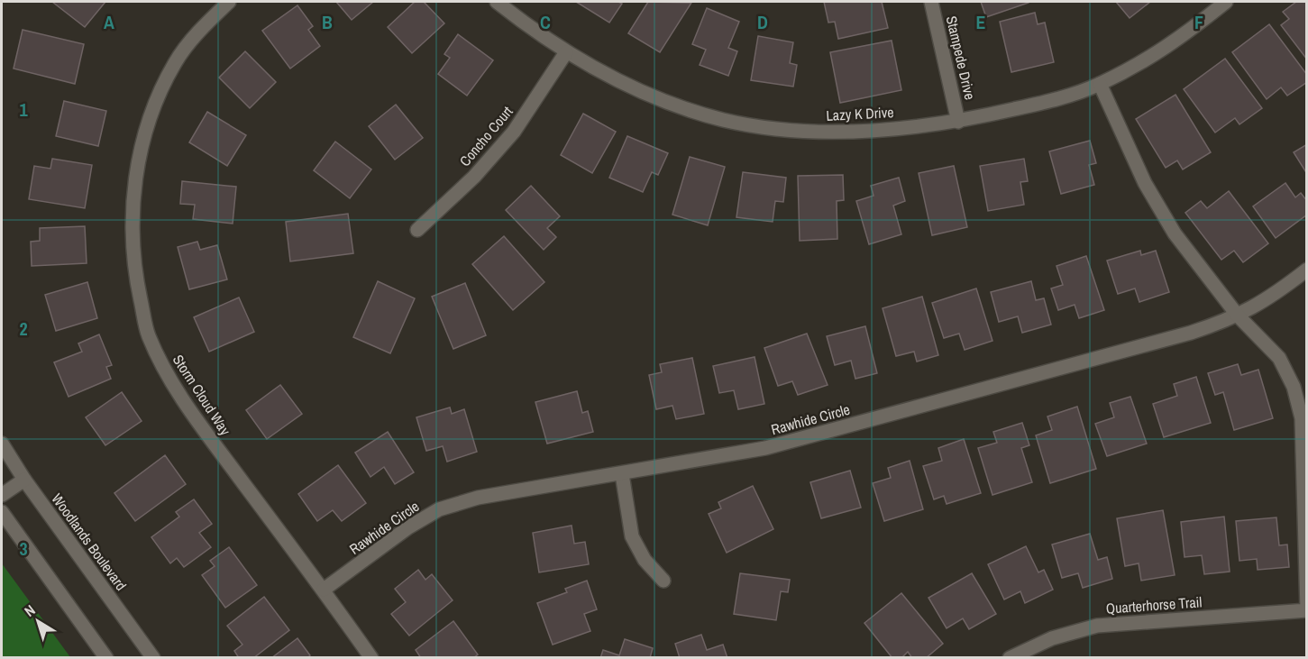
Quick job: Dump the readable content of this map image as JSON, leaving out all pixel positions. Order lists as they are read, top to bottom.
{
  "streets": {
    "street": [
      "Stampede Drive",
      "Lazy K Drive",
      "Concho Court",
      "Storm Cloud Way",
      "Rawhide Circle",
      "Woodlands Boulevard",
      "Quarterhorse Trail"
    ]
  },
  "crossings": [
    ["Stampede Drive", "Lazy K Drive"],
    ["Lazy K Drive", "Concho Court"],
    ["Storm Cloud Way", "Rawhide Circle"]
  ],
  "north": "top left",
  "grid": {
    "columns": [
      "A",
      "B",
      "C",
      "D",
      "E",
      "F"
    ],
    "rows": ["1", "2", "3"]
  }
}
